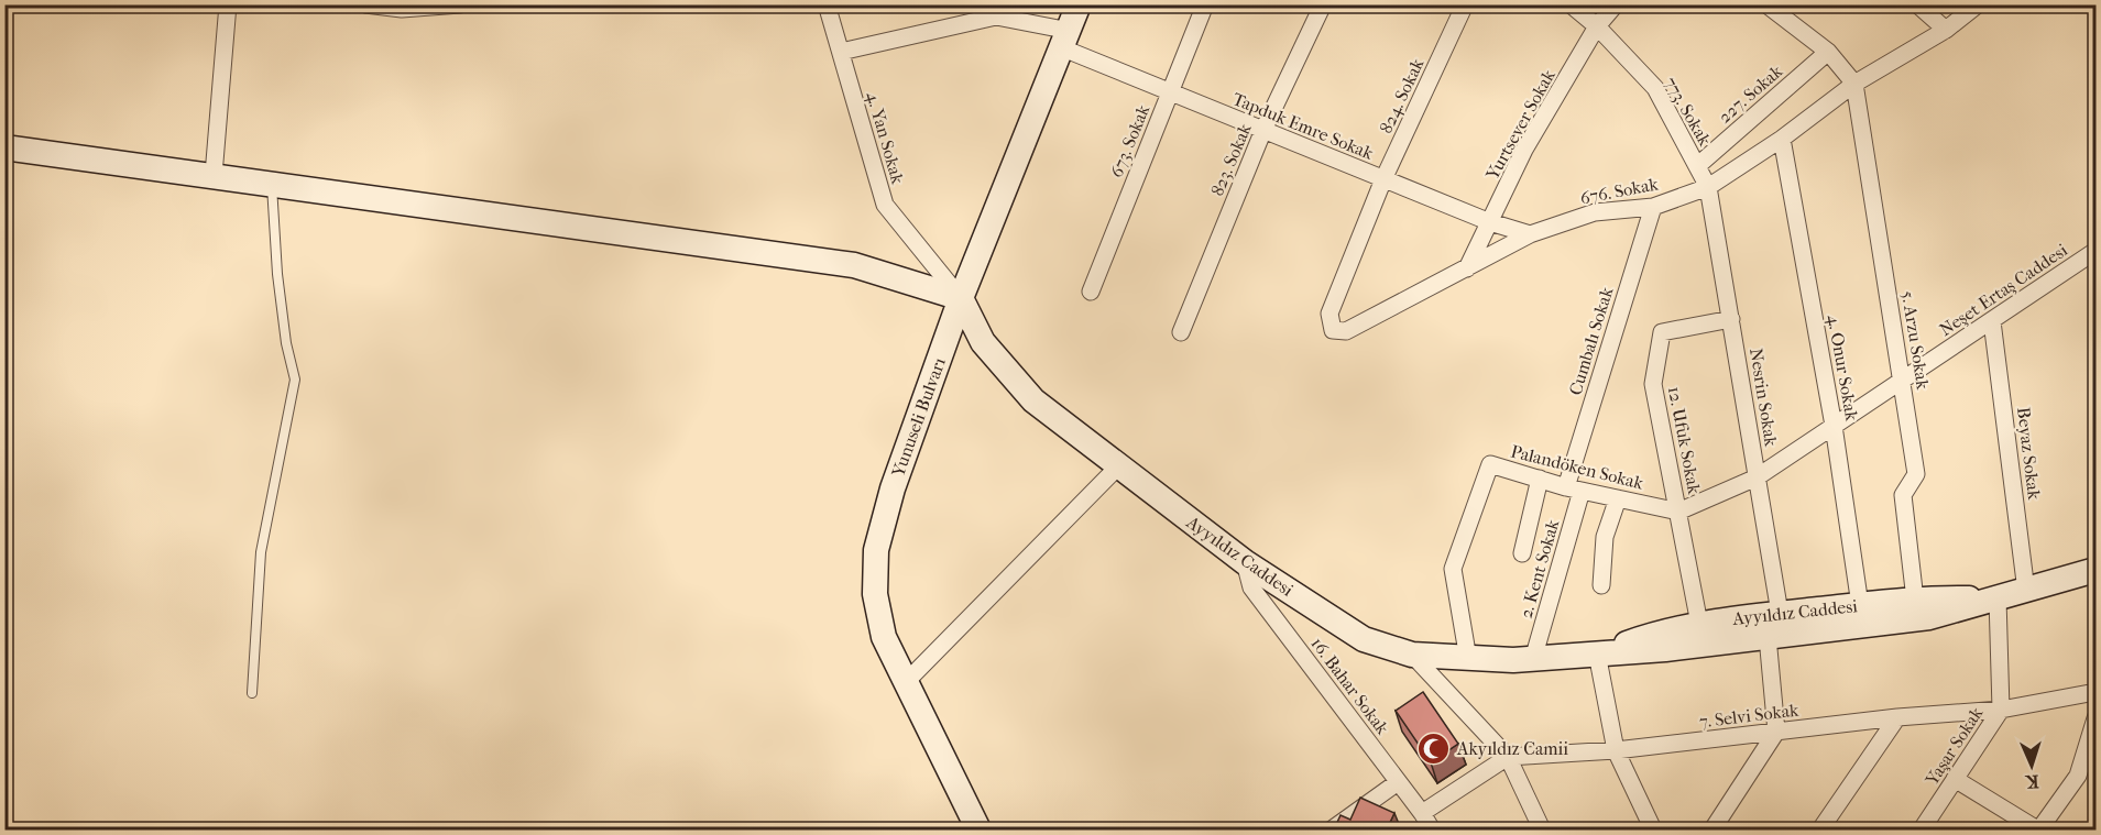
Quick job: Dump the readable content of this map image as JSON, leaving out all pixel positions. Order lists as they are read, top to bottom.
{
  "streets": {
    "main road": ["Yunuseli Bulvarı", "Ayyıldız Caddesi"],
    "street": [
      "227. Sokak",
      "824. Sokak",
      "773. Sokak",
      "Yurtsever Sokak",
      "Tapduk Emre Sokak",
      "4. Yan Sokak",
      "673. Sokak",
      "823. Sokak",
      "676. Sokak",
      "Neşet Ertaş Caddesi",
      "5. Arzu Sokak",
      "Cumbalı Sokak",
      "4. Onur Sokak",
      "Nesrin Sokak",
      "12. Ufuk Sokak",
      "Beyaz Sokak",
      "Palandöken Sokak",
      "2. Kent Sokak",
      "16. Bahar Sokak",
      "7. Selvi Sokak",
      "Yaşar Sokak"
    ]
  },
  "crossings": [
    ["227. Sokak", "773. Sokak"],
    ["824. Sokak", "Tapduk Emre Sokak"],
    ["824. Sokak", "676. Sokak"],
    ["773. Sokak", "Yurtsever Sokak"],
    ["773. Sokak", "676. Sokak"],
    ["773. Sokak", "Nesrin Sokak"],
    ["Yurtsever Sokak", "Tapduk Emre Sokak"],
    ["Yurtsever Sokak", "676. Sokak"],
    ["Tapduk Emre Sokak", "4. Yan Sokak"],
    ["Tapduk Emre Sokak", "673. Sokak"],
    ["Tapduk Emre Sokak", "823. Sokak"],
    ["Tapduk Emre Sokak", "676. Sokak"],
    ["Tapduk Emre Sokak", "Yunuseli Bulvarı"],
    ["4. Yan Sokak", "Yunuseli Bulvarı"],
    ["4. Yan Sokak", "Ayyıldız Caddesi"],
    ["676. Sokak", "5. Arzu Sokak"],
    ["676. Sokak", "Cumbalı Sokak"],
    ["676. Sokak", "4. Onur Sokak"],
    ["676. Sokak", "Nesrin Sokak"],
    ["Neşet Ertaş Caddesi", "5. Arzu Sokak"],
    ["Neşet Ertaş Caddesi", "4. Onur Sokak"],
    ["Neşet Ertaş Caddesi", "Beyaz Sokak"],
    ["5. Arzu Sokak", "Ayyıldız Caddesi"],
    ["Cumbalı Sokak", "Palandöken Sokak"],
    ["Cumbalı Sokak", "2. Kent Sokak"],
    ["4. Onur Sokak", "Ayyıldız Caddesi"],
    ["Nesrin Sokak", "12. Ufuk Sokak"],
    ["Nesrin Sokak", "Ayyıldız Caddesi"],
    ["Yunuseli Bulvarı", "Ayyıldız Caddesi"],
    ["12. Ufuk Sokak", "Palandöken Sokak"],
    ["12. Ufuk Sokak", "Ayyıldız Caddesi"],
    ["Beyaz Sokak", "Ayyıldız Caddesi"],
    ["Palandöken Sokak", "Ayyıldız Caddesi"],
    ["Palandöken Sokak", "2. Kent Sokak"],
    ["Ayyıldız Caddesi", "2. Kent Sokak"],
    ["Ayyıldız Caddesi", "16. Bahar Sokak"],
    ["Ayyıldız Caddesi", "Yaşar Sokak"],
    ["16. Bahar Sokak", "7. Selvi Sokak"],
    ["7. Selvi Sokak", "Yaşar Sokak"]
  ],
  "places": {
    "mosque": ["Akyıldız Camii"]
  },
  "north": "bottom"
}
